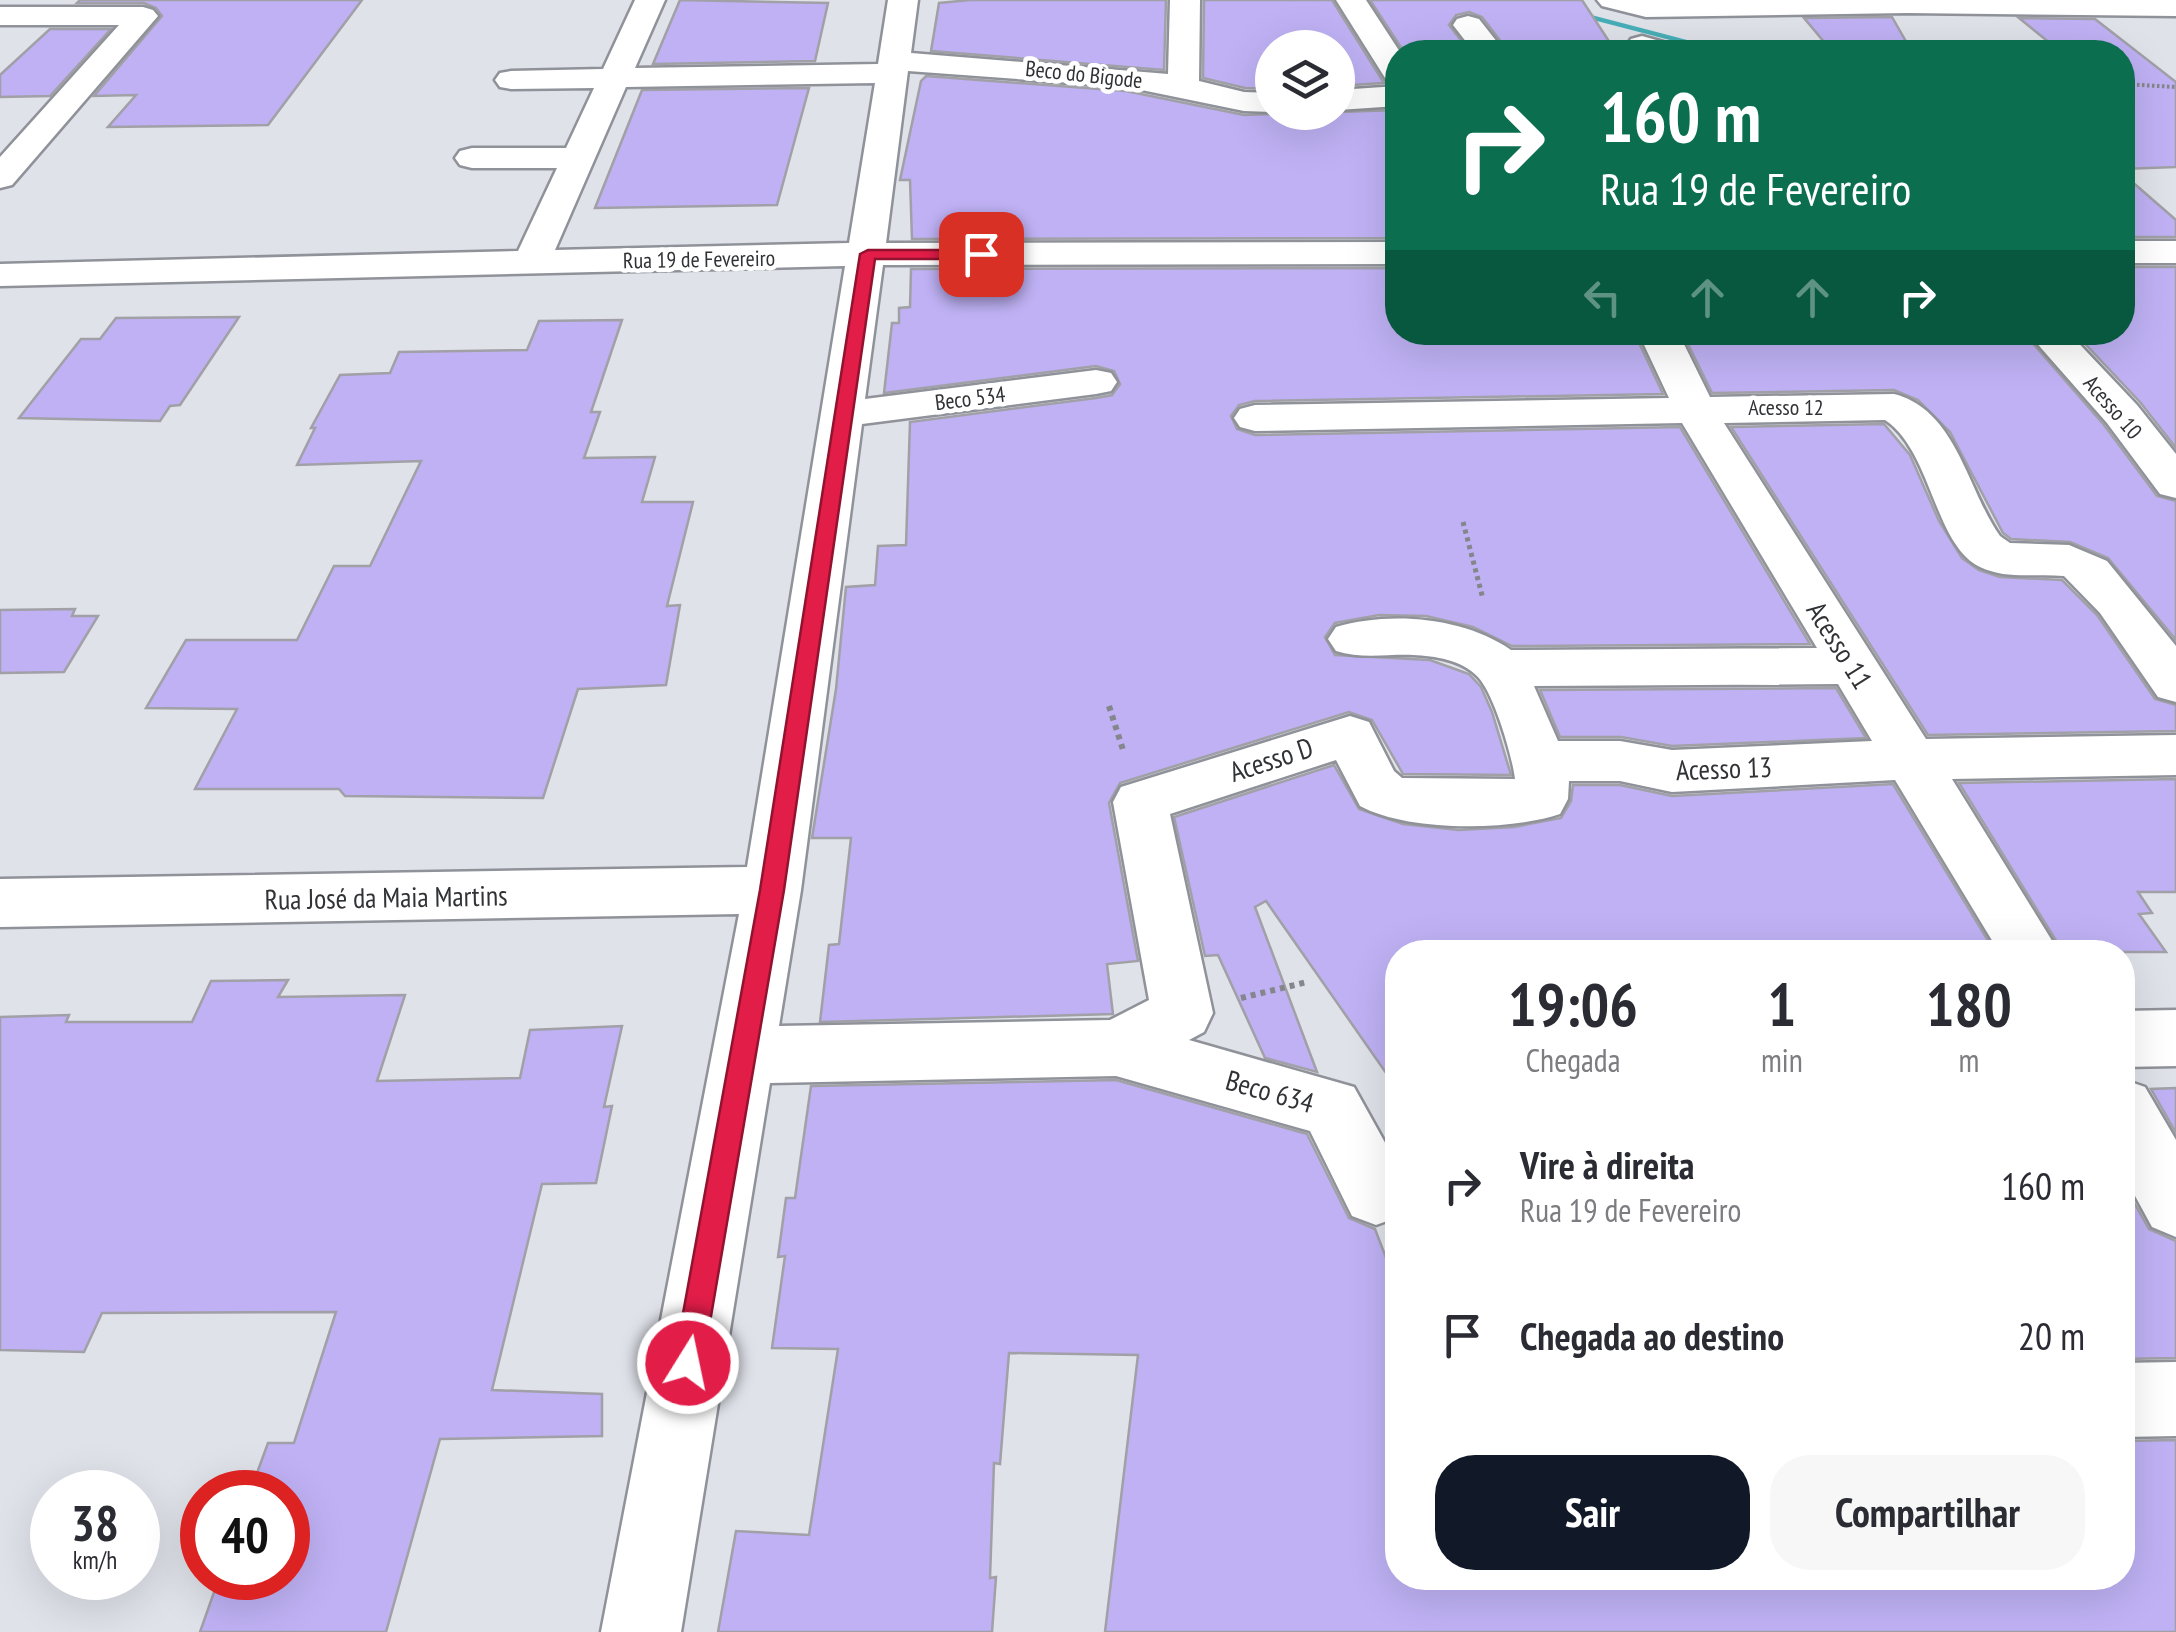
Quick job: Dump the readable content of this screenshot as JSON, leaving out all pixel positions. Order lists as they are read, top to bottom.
{
  "streets": {
    "street": [
      "Beco do Bigode",
      "Rua 19 de Fevereiro",
      "Beco 534",
      "Acesso 12",
      "Acesso 10",
      "Acesso 11",
      "Acesso D",
      "Acesso 13",
      "Rua José da Maia Martins",
      "Beco 634"
    ]
  },
  "crossings": [
    ["Acesso 12", "Acesso 11"],
    ["Acesso 11", "Acesso 13"],
    ["Acesso D", "Acesso 13"],
    ["Acesso D", "Beco 634"]
  ],
  "page": {
    "turn": ["160 m", "Rua 19 de Fevereiro"],
    "eta": [
      "19:06",
      "Chegada",
      "1",
      "min",
      "180",
      "m"
    ],
    "list": [
      {
        "name": "Vire à direita",
        "note": "Rua 19 de Fevereiro",
        "value": "160 m"
      },
      {
        "name": "Chegada ao destino",
        "value": "20 m"
      }
    ],
    "buttons": ["Sair", "Compartilhar"],
    "speed": "38 km/h",
    "limit": "40"
  }
}
